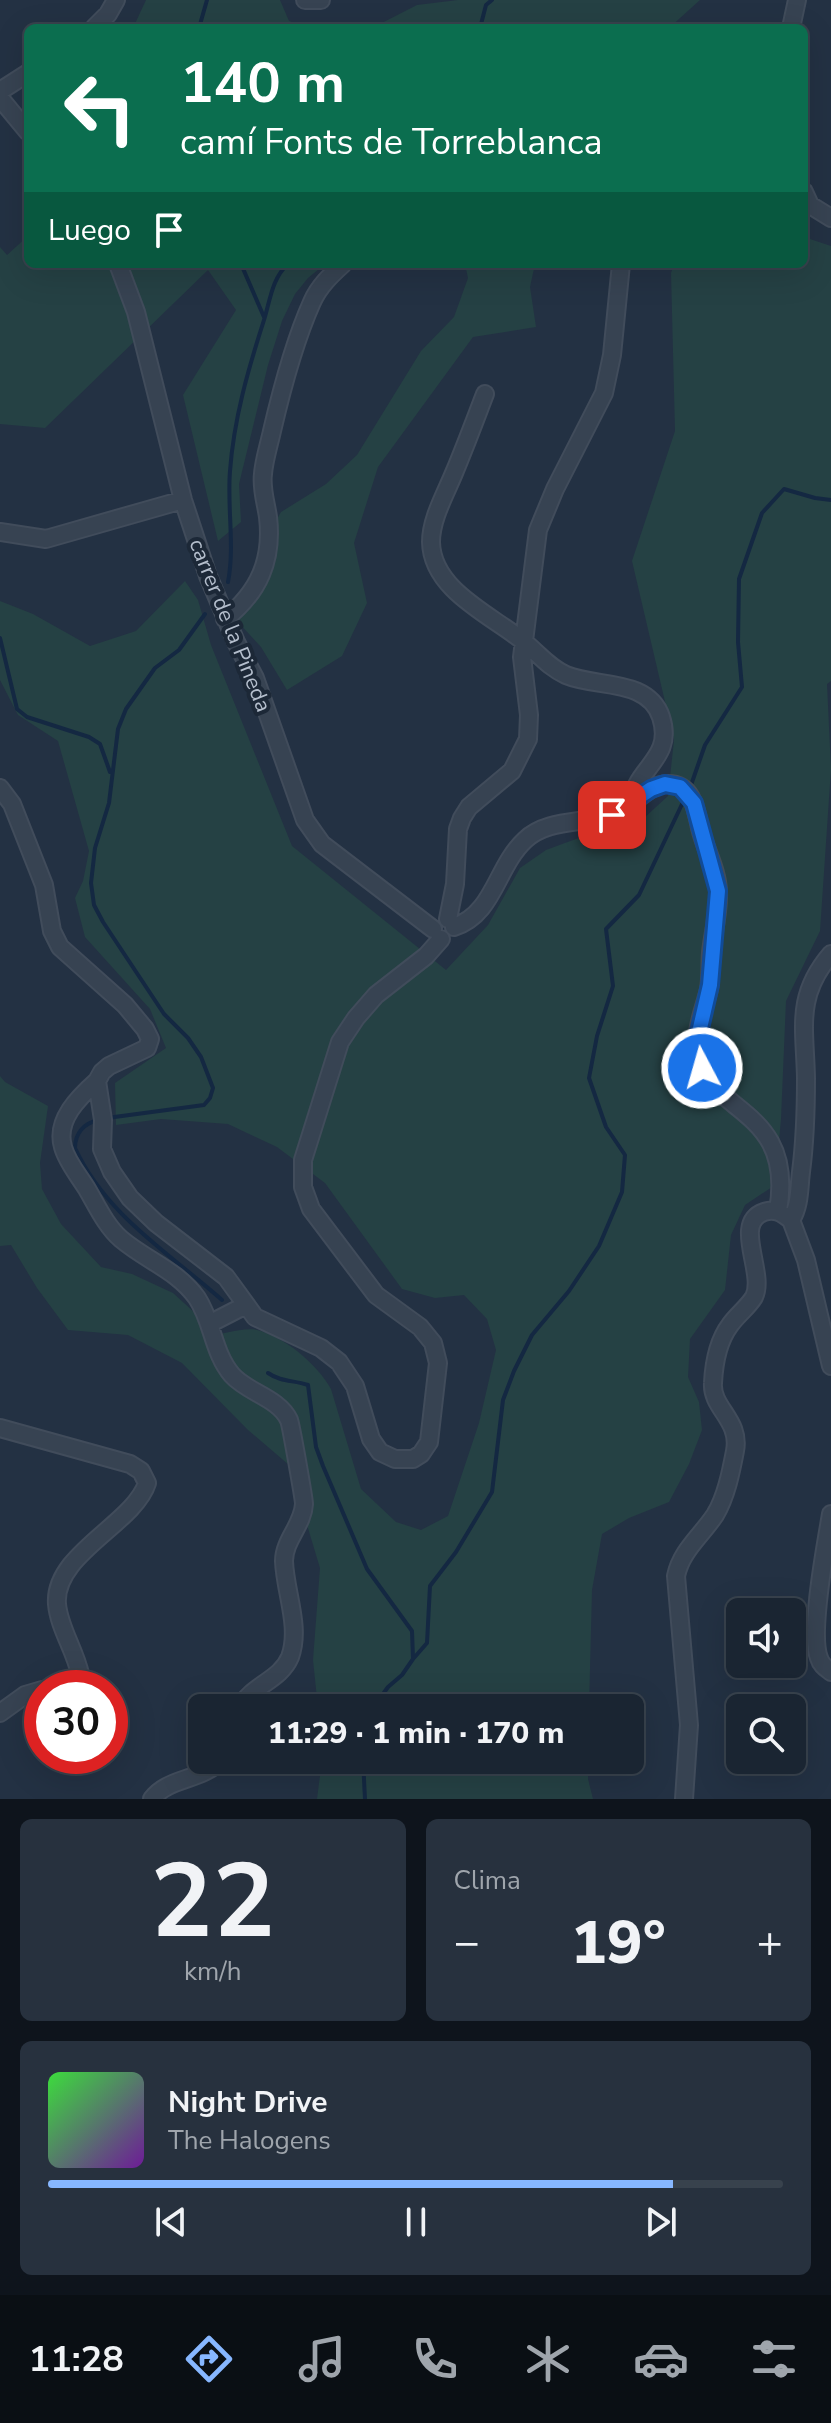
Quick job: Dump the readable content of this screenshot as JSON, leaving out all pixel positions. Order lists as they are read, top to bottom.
{
  "streets": {
    "street": ["carrer de la Pineda"]
  },
  "page": {
    "turn": ["140 m", "camí Fonts de Torreblanca"],
    "then": "Luego",
    "limit": "30",
    "trip": "11:29 · 1 min · 170 m",
    "tile": [
      ["22", "km/h"],
      "Clima"
    ],
    "heat": ["−", "19°", "+"],
    "song": ["Night Drive", "The Halogens"],
    "tabs": "11:28"
  }
}
